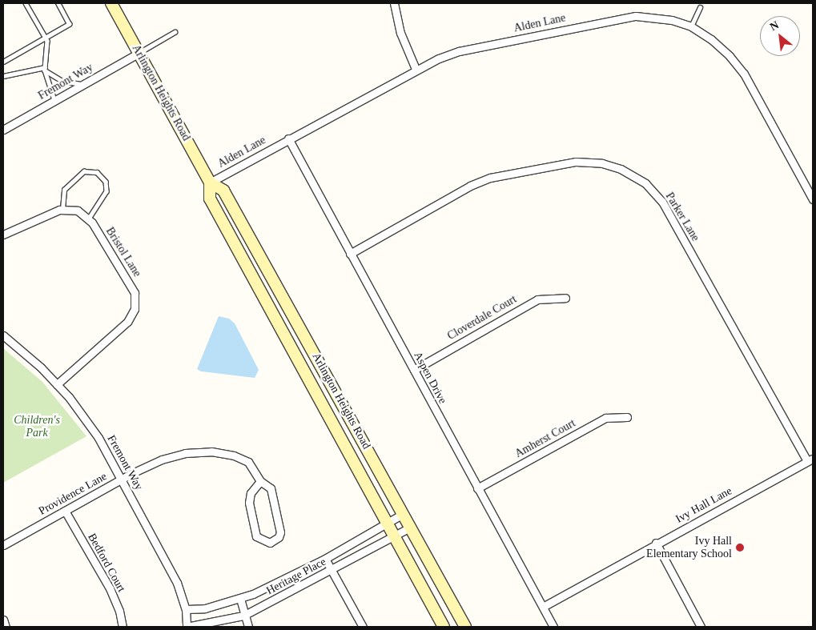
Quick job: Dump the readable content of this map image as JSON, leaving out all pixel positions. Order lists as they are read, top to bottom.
{
  "streets": {
    "main road": ["Arlington Heights Road"],
    "street": [
      "Alden Lane",
      "Fremont Way",
      "Parker Lane",
      "Bristol Lane",
      "Cloverdale Court",
      "Aspen Drive",
      "Amherst Court",
      "Providence Lane",
      "Ivy Hall Lane",
      "Bedford Court",
      "Heritage Place"
    ]
  },
  "crossings": [
    ["Alden Lane", "Arlington Heights Road"],
    ["Alden Lane", "Aspen Drive"],
    ["Fremont Way", "Arlington Heights Road"],
    ["Fremont Way", "Bristol Lane"],
    ["Fremont Way", "Providence Lane"],
    ["Fremont Way", "Heritage Place"],
    ["Arlington Heights Road", "Heritage Place"],
    ["Parker Lane", "Aspen Drive"],
    ["Parker Lane", "Ivy Hall Lane"],
    ["Cloverdale Court", "Aspen Drive"],
    ["Aspen Drive", "Amherst Court"],
    ["Aspen Drive", "Ivy Hall Lane"],
    ["Providence Lane", "Bedford Court"]
  ],
  "parks": ["Children's Park"],
  "places": ["Ivy Hall Elementary School"],
  "north": "top left"
}
